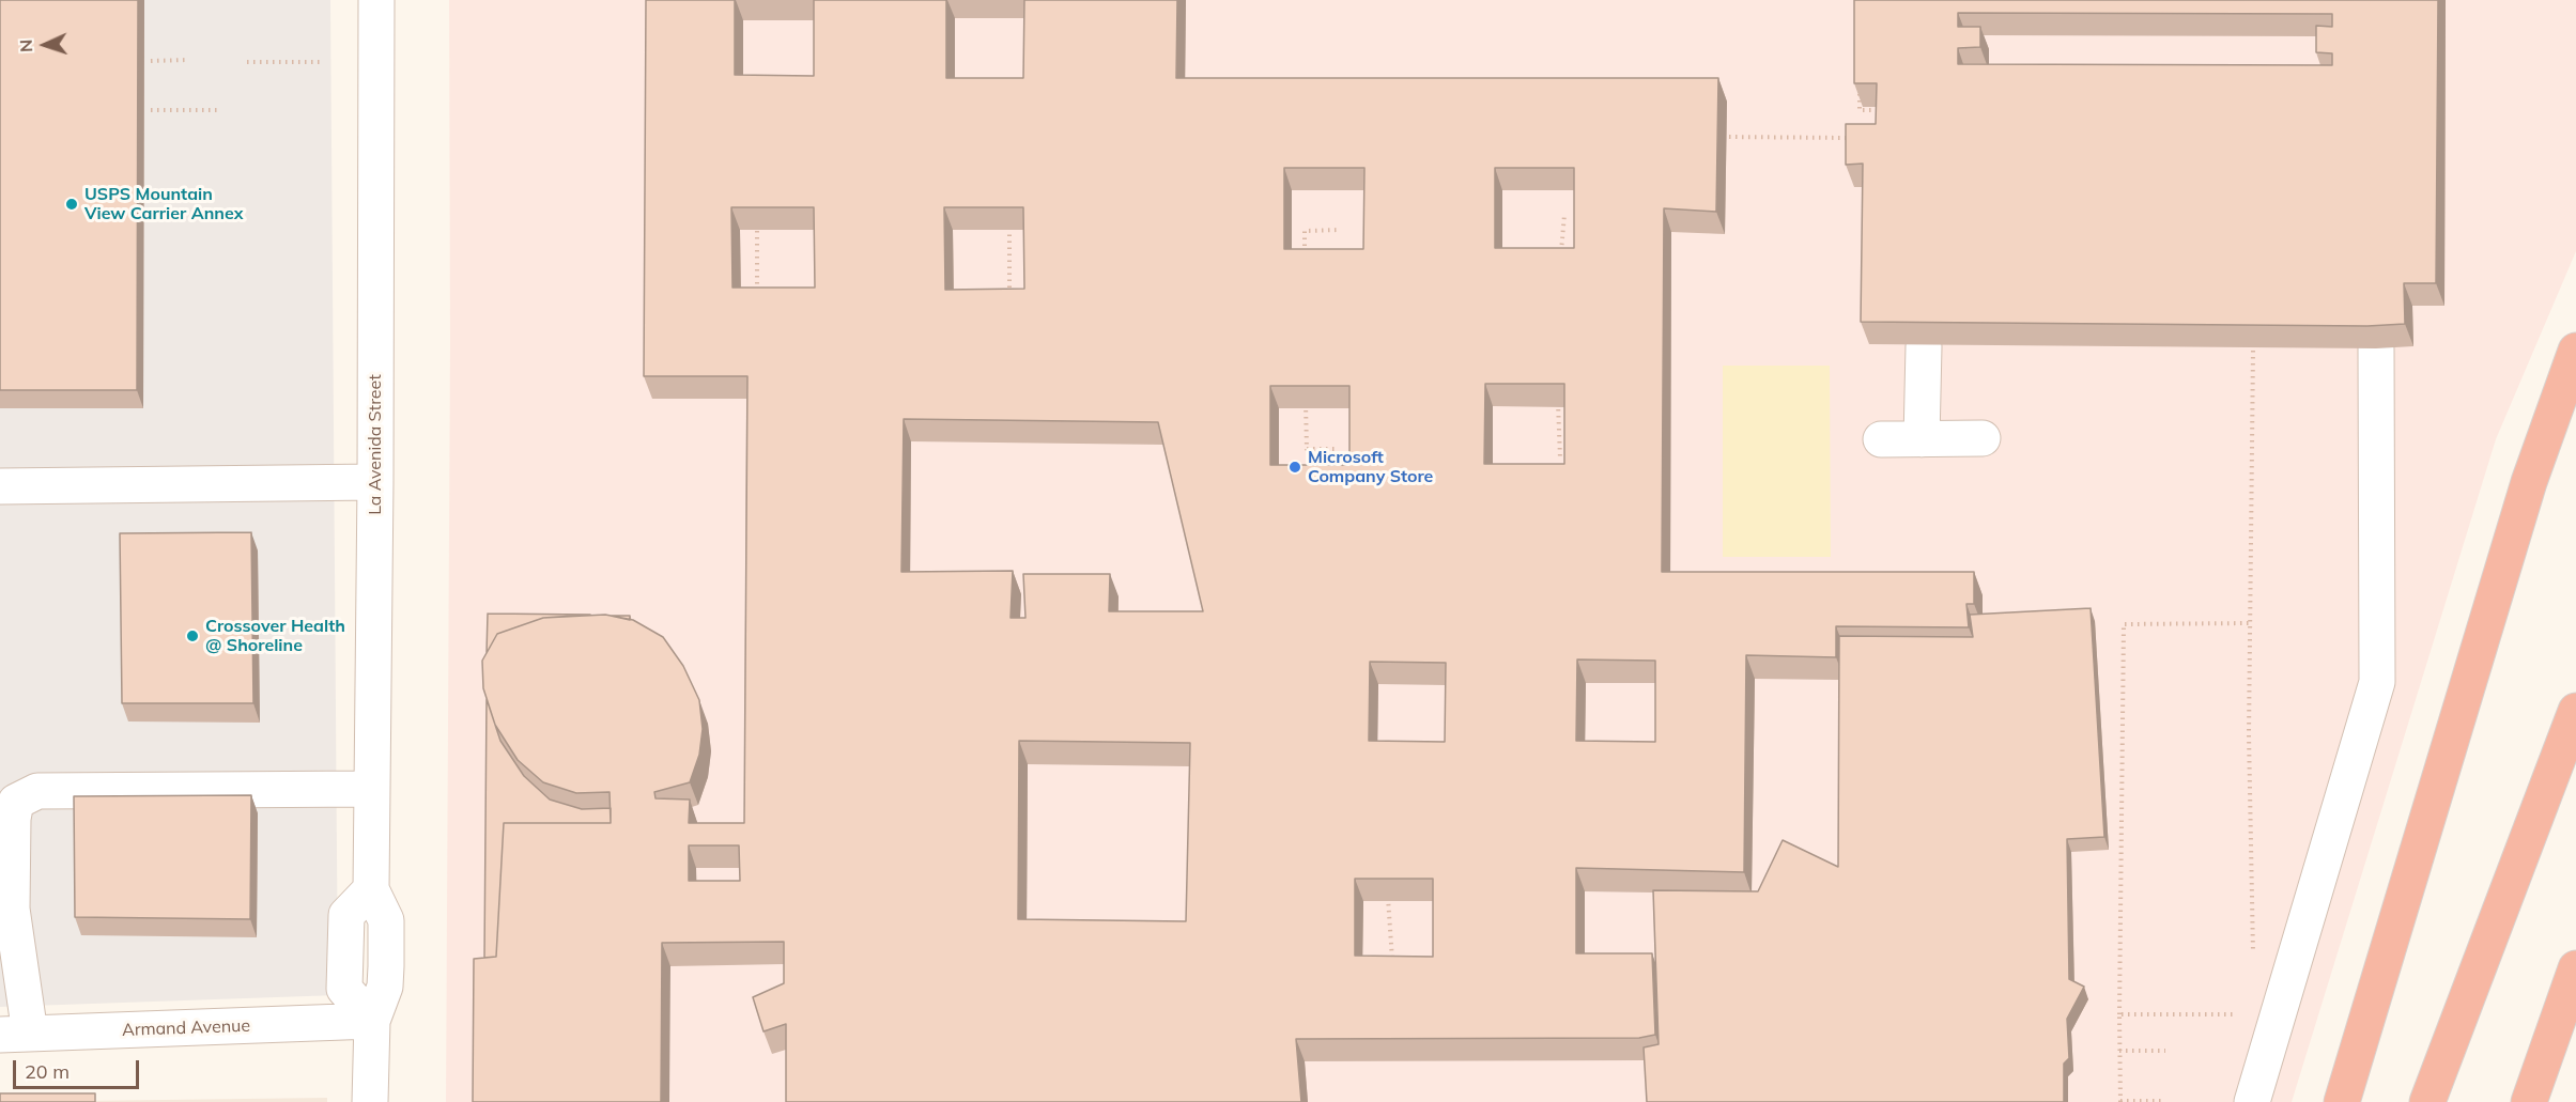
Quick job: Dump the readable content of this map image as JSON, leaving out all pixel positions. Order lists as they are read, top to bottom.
{
  "streets": {
    "street": ["La Avenida Street", "Armand Avenue"]
  },
  "crossings": [
    ["La Avenida Street", "Armand Avenue"]
  ],
  "places": ["USPS Mountain View Carrier Annex", "Microsoft Company Store", "Crossover Health @ Shoreline"],
  "scale_bar": "20 m",
  "north": "left"
}
